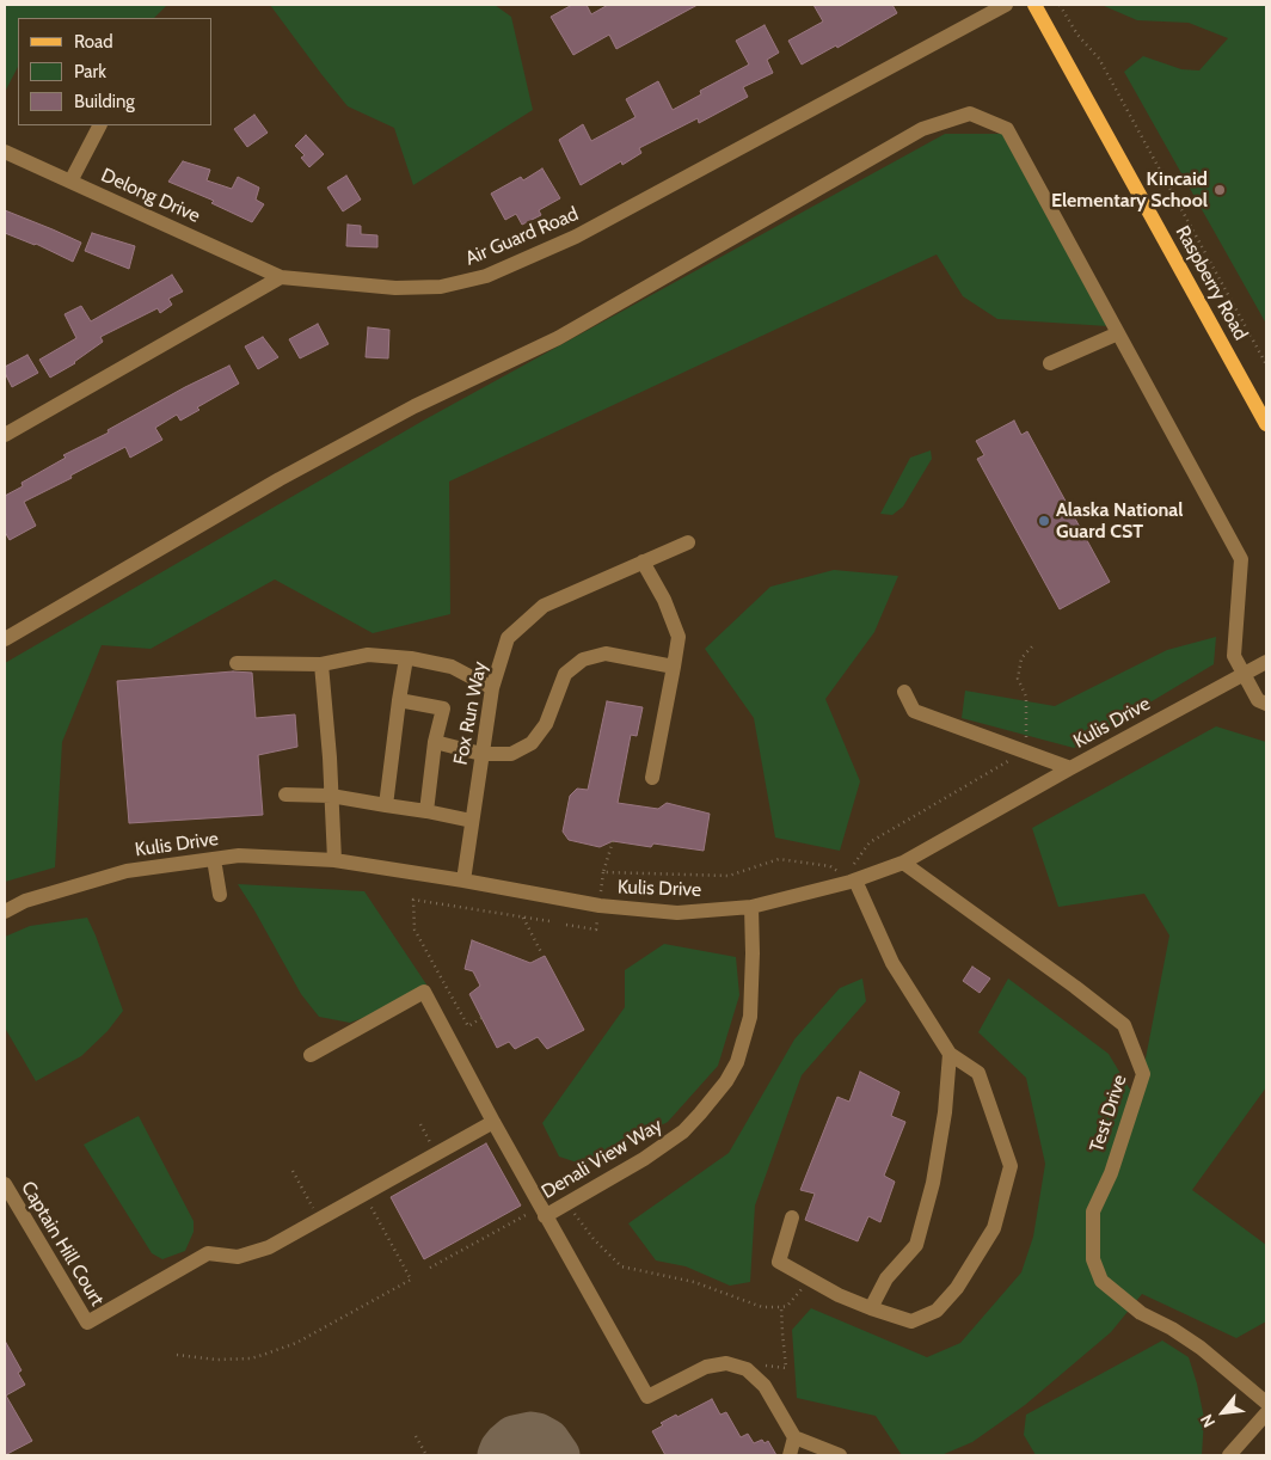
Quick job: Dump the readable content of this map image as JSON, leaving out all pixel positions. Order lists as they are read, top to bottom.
{
  "streets": {
    "main road": ["Raspberry Road"],
    "street": [
      "Delong Drive",
      "Air Guard Road",
      "Fox Run Way",
      "Kulis Drive",
      "Test Drive",
      "Denali View Way",
      "Captain Hill Court"
    ]
  },
  "crossings": [
    ["Delong Drive", "Air Guard Road"],
    ["Fox Run Way", "Kulis Drive"],
    ["Kulis Drive", "Test Drive"],
    ["Kulis Drive", "Denali View Way"]
  ],
  "places": ["Kincaid Elementary School", "Alaska National Guard CST"],
  "legend": ["Road", "Park", "Building"],
  "north": "bottom left"
}
